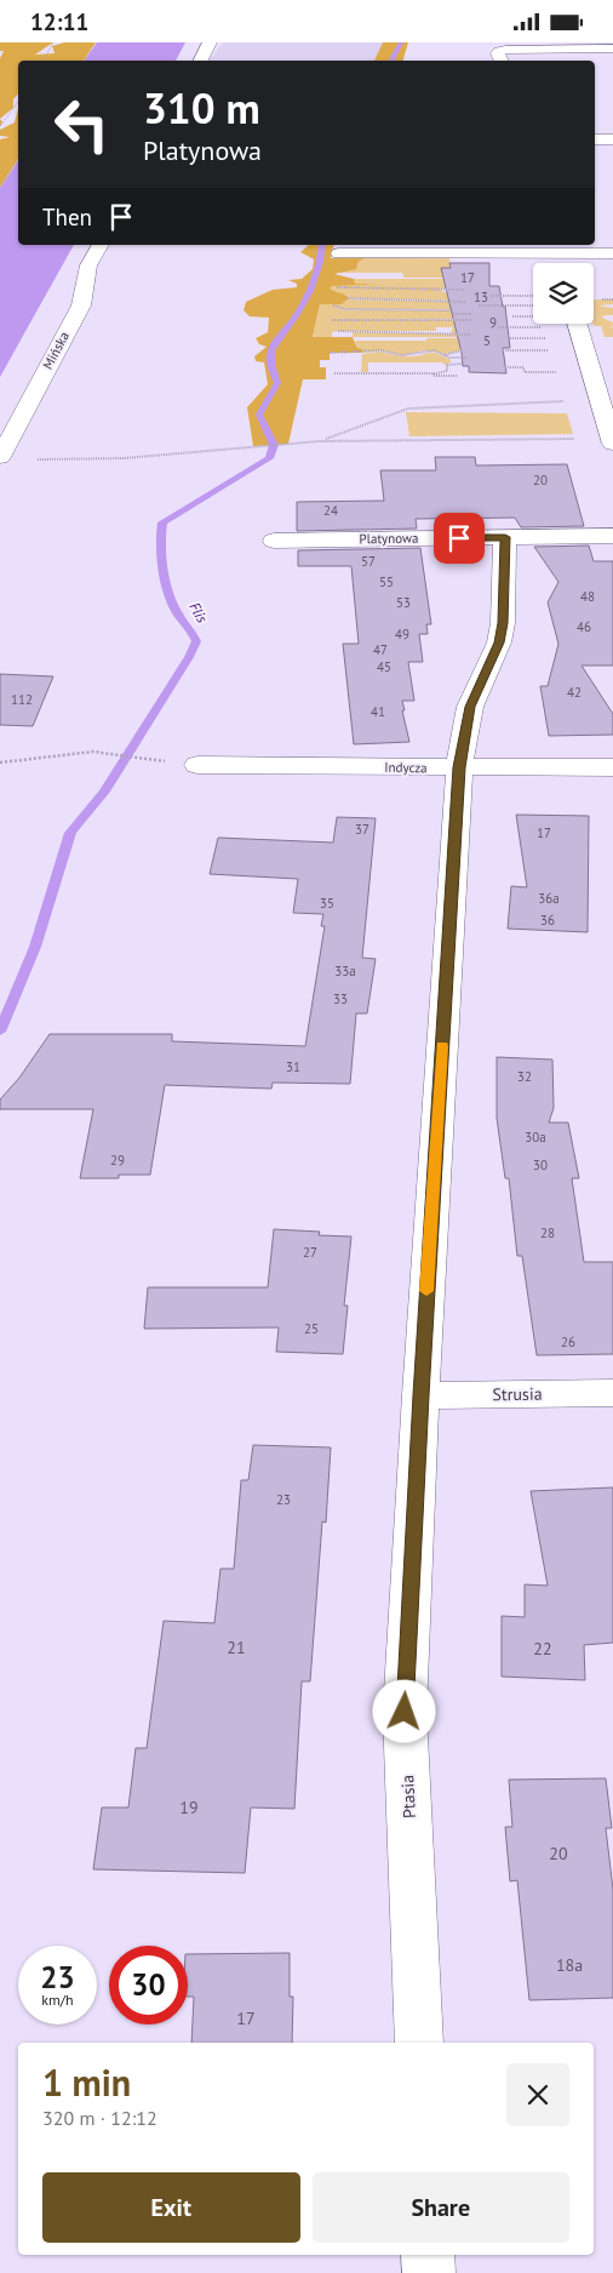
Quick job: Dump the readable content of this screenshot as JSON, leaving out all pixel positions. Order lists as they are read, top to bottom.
{
  "streets": {
    "street": [
      "Mińska",
      "Platynowa",
      "Indycza",
      "Strusia",
      "Ptasia"
    ]
  },
  "crossings": [
    ["Platynowa", "Ptasia"],
    ["Indycza", "Ptasia"],
    ["Strusia", "Ptasia"]
  ],
  "water": ["Flis"],
  "house_numbers": [
    "17",
    "13",
    "9",
    "5",
    "20",
    "24",
    "57",
    "55",
    "48",
    "53",
    "46",
    "49",
    "47",
    "45",
    "42",
    "112",
    "41",
    "37",
    "17",
    "36a",
    "35",
    "36",
    "33a",
    "33",
    "31",
    "32",
    "30a",
    "29",
    "30",
    "28",
    "27",
    "25",
    "26",
    "23",
    "21",
    "22",
    "19",
    "20",
    "18a",
    "17"
  ],
  "page": {
    "status": "12:11",
    "turn": ["310 m", "Platynowa"],
    "then": "Then",
    "speed": "23 km/h",
    "limit": "30",
    "heading": ["1 min", "320 m · 12:12"],
    "buttons": ["Exit", "Share"]
  }
}
